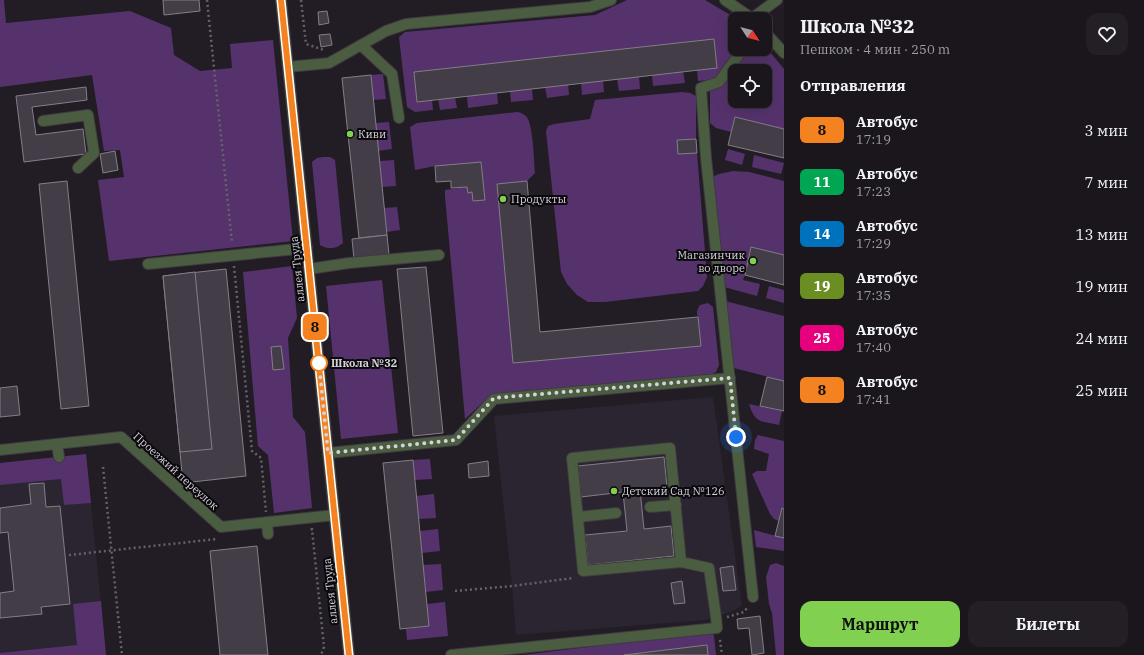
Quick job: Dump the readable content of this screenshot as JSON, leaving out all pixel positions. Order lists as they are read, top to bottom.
{
  "streets": {
    "street": ["аллея Труда", "Проезжий переулок"]
  },
  "crossings": [
    ["аллея Труда", "Проезжий переулок"]
  ],
  "places": [
    "Киви",
    "Продукты",
    "Магазинчик во дворе",
    "Школа №32",
    "Детский Сад №126"
  ],
  "lines": ["bus line 8"],
  "north": "bottom right",
  "page": {
    "on_map": "8",
    "heading": [
      ["Школа №32", "Пешком · 4 мин · 250 m"],
      "Отправления"
    ],
    "list": [
      {
        "mark": "8",
        "name": "Автобус",
        "note": "17:19",
        "value": "3 мин"
      },
      {
        "mark": "11",
        "name": "Автобус",
        "note": "17:23",
        "value": "7 мин"
      },
      {
        "mark": "14",
        "name": "Автобус",
        "note": "17:29",
        "value": "13 мин"
      },
      {
        "mark": "19",
        "name": "Автобус",
        "note": "17:35",
        "value": "19 мин"
      },
      {
        "mark": "25",
        "name": "Автобус",
        "note": "17:40",
        "value": "24 мин"
      },
      {
        "mark": "8",
        "name": "Автобус",
        "note": "17:41",
        "value": "25 мин"
      }
    ],
    "buttons": ["Маршрут", "Билеты"]
  }
}
